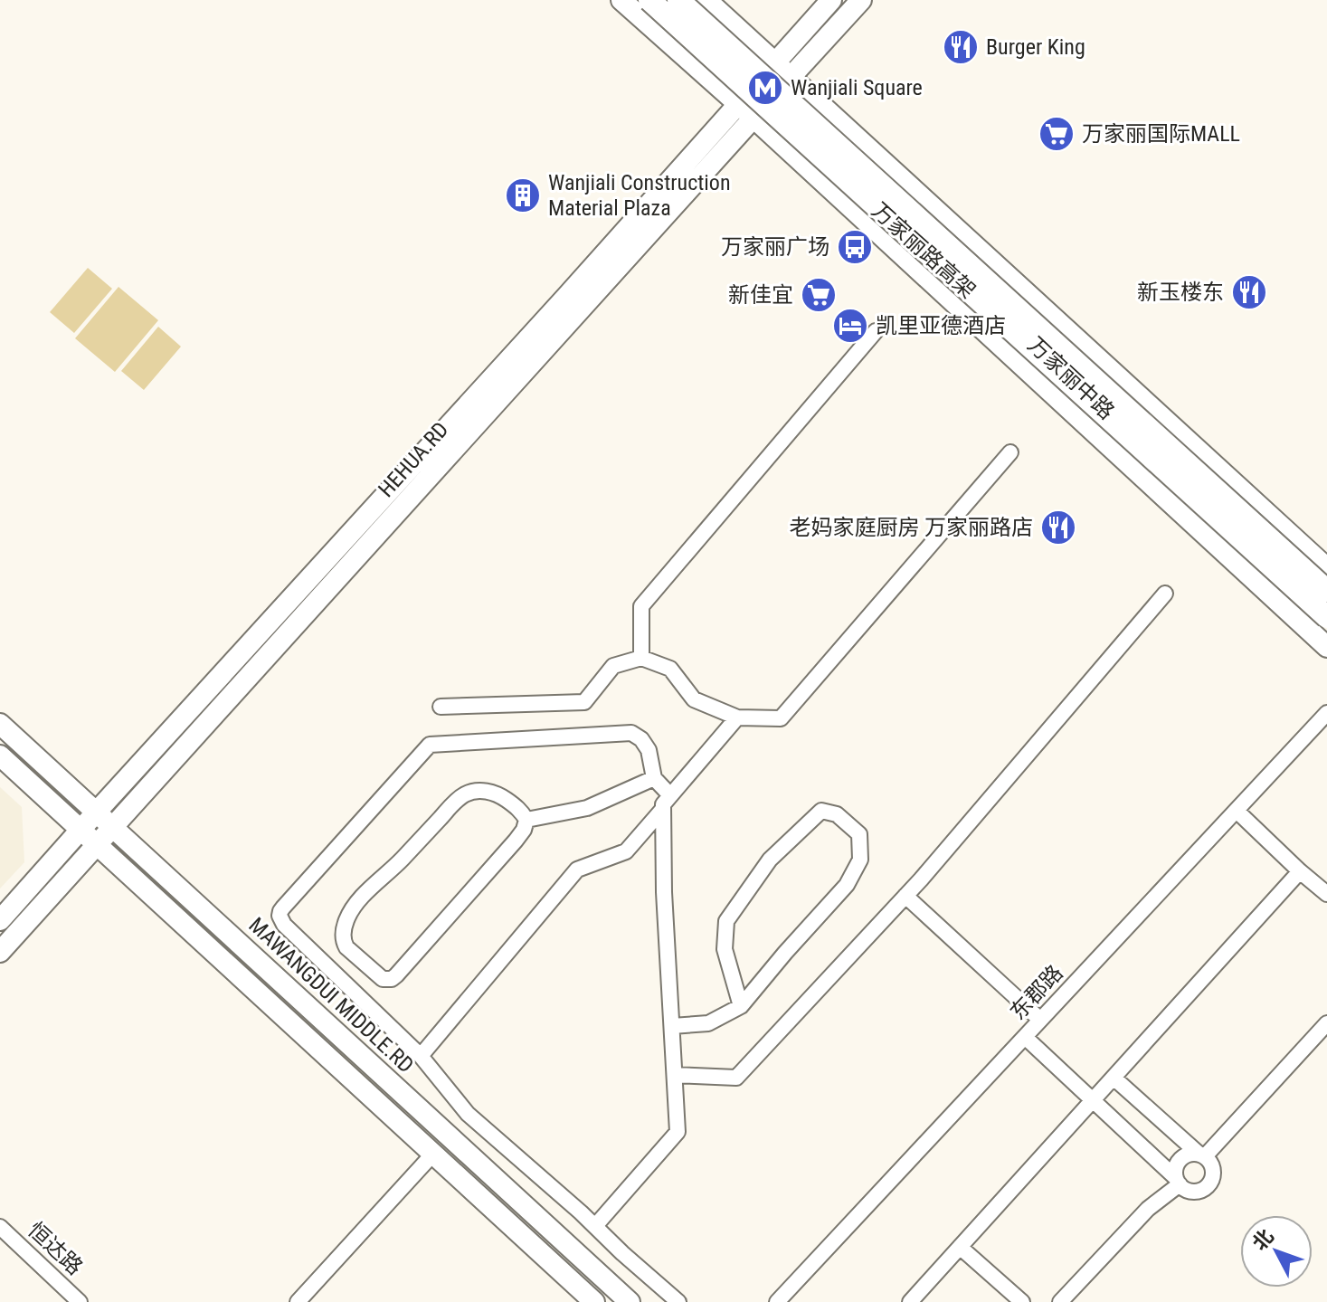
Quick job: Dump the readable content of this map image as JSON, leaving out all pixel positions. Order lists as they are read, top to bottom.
{
  "streets": {
    "highway": ["万家丽路高架"],
    "main road": ["万家丽中路", "HEHUA.RD", "MAWANGDUI MIDDLE.RD"],
    "street": ["东郡路", "恒达路"]
  },
  "crossings": [
    ["万家丽中路", "HEHUA.RD"],
    ["HEHUA.RD", "MAWANGDUI MIDDLE.RD"]
  ],
  "places": {
    "restaurant": ["Burger King", "新玉楼东", "老妈家庭厨房 万家丽路店"],
    "metro station": ["Wanjiali Square"],
    "supermarket": ["万家丽国际MALL", "新佳宜"],
    "building": ["Wanjiali Construction Material Plaza"],
    "bus stop": ["万家丽广场"],
    "hotel": ["凯里亚德酒店"]
  },
  "north": "top left"
}
